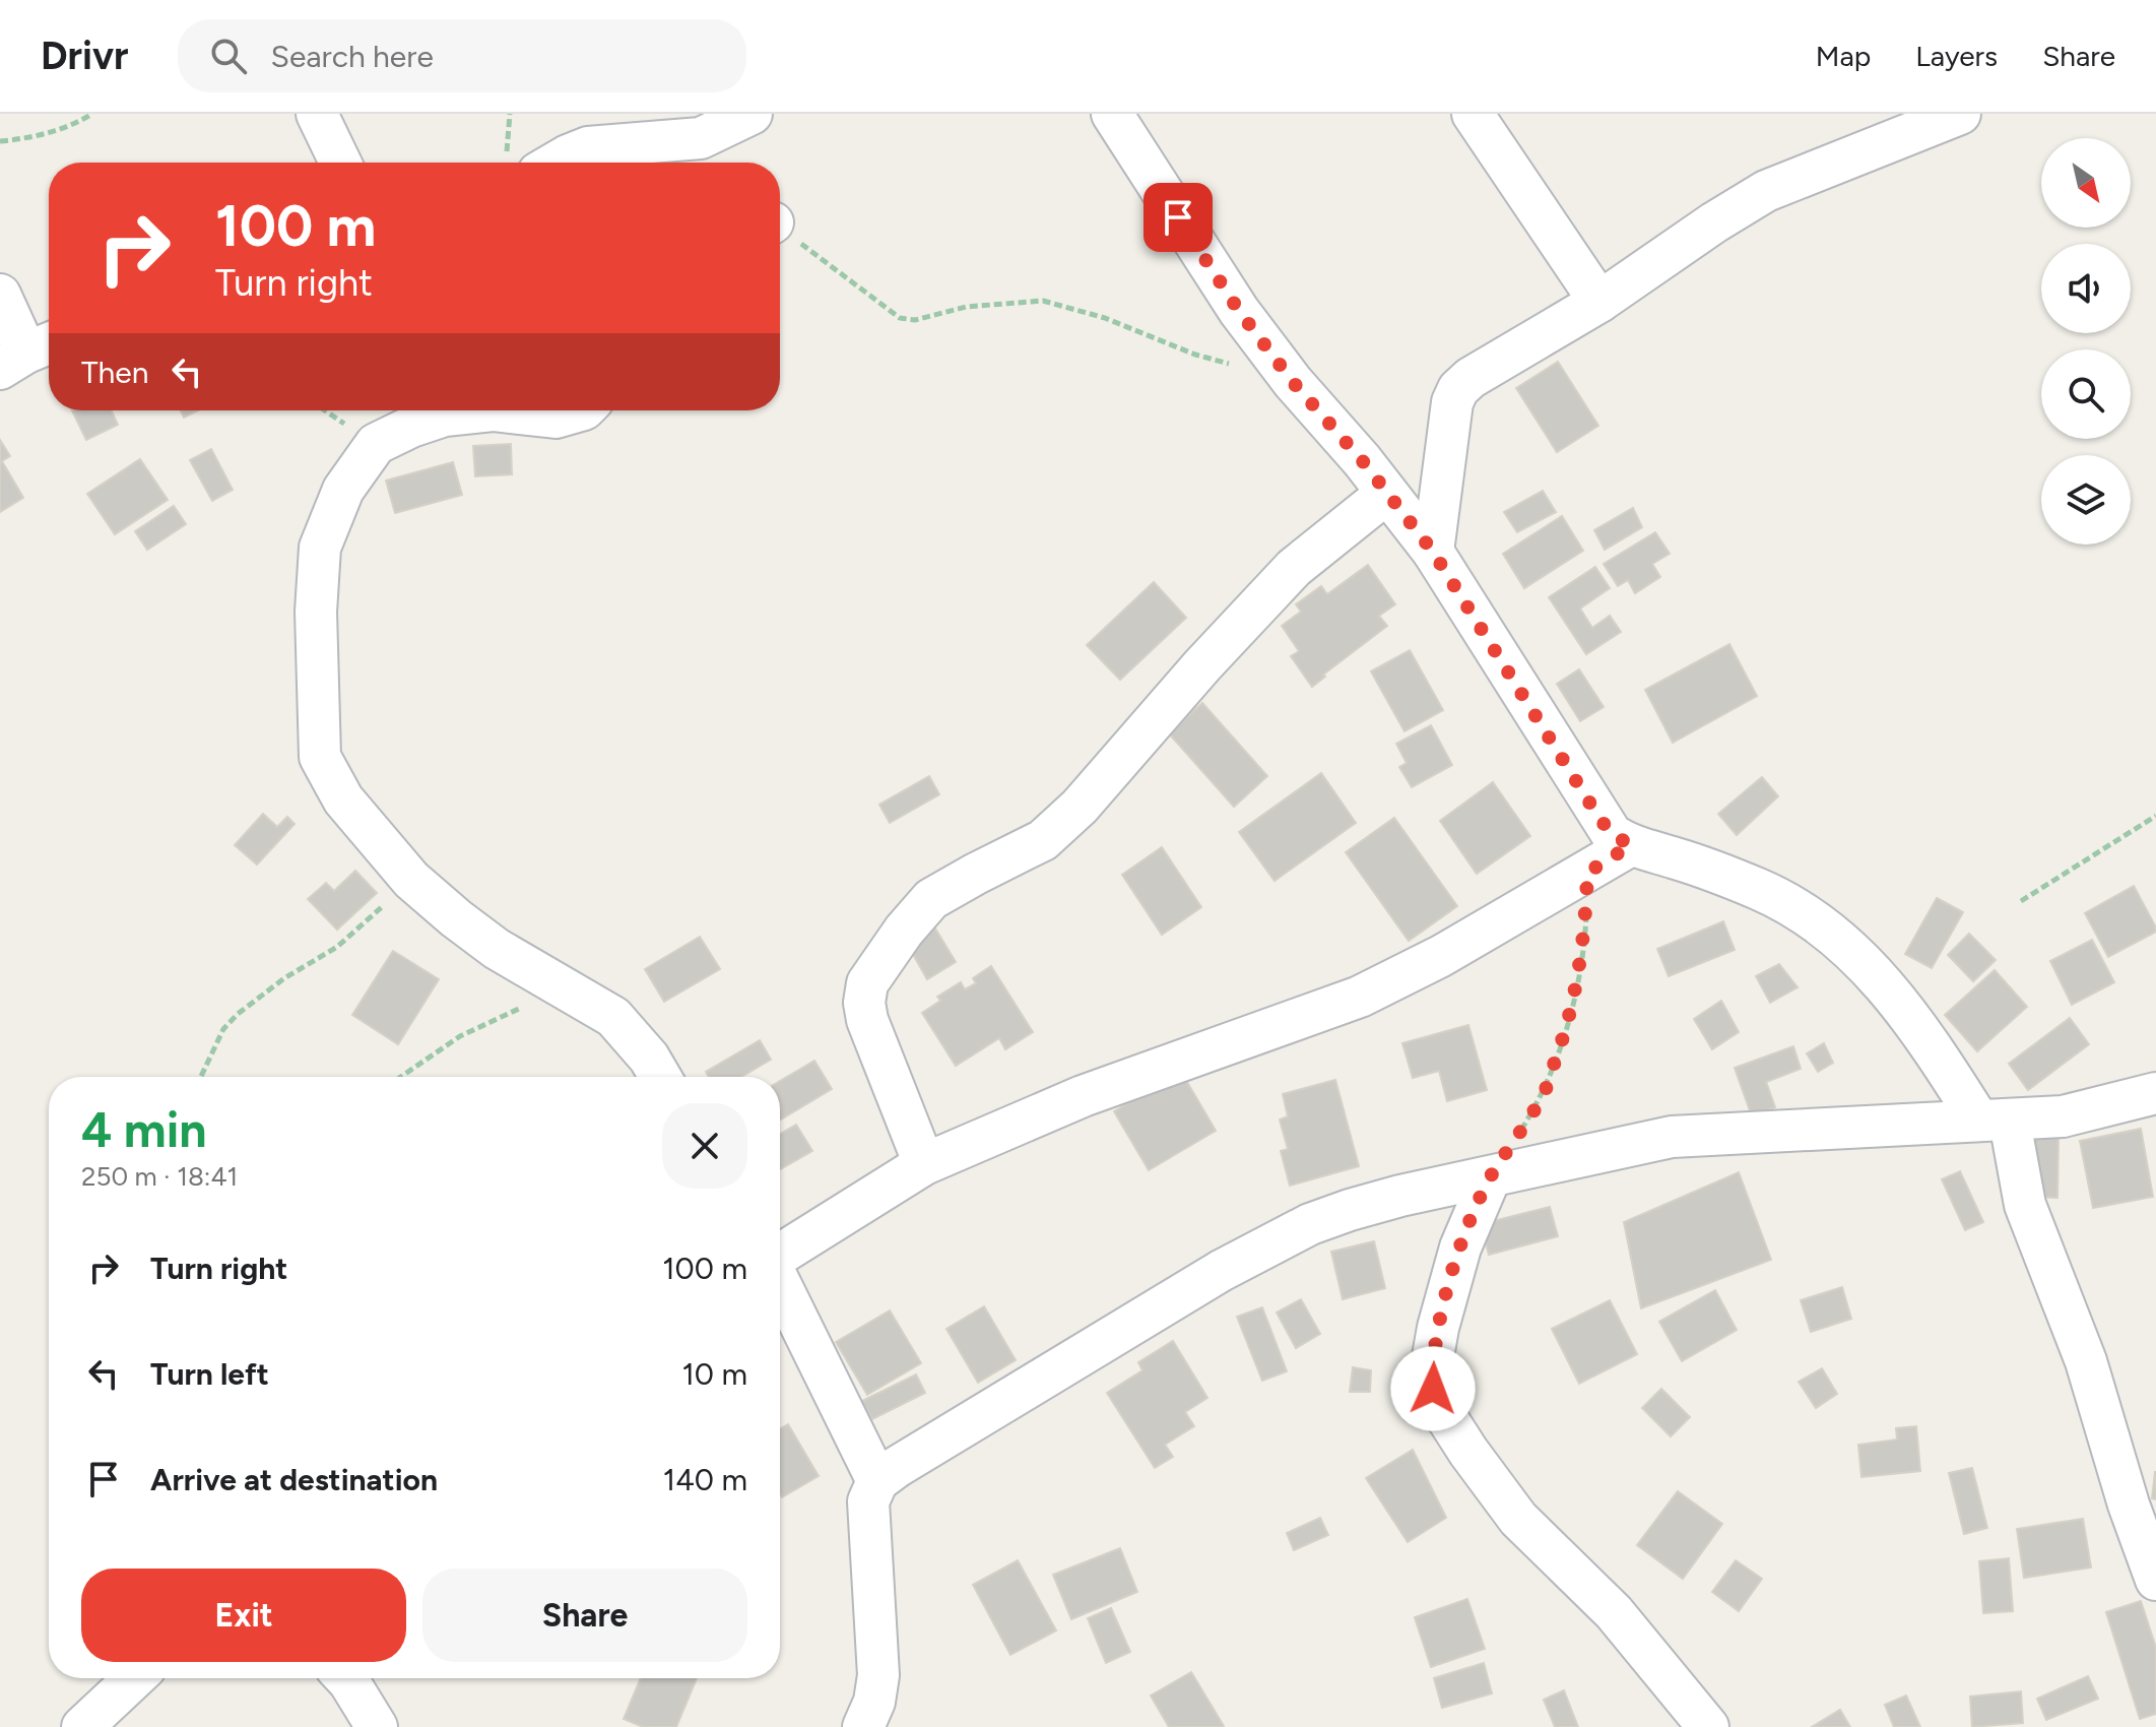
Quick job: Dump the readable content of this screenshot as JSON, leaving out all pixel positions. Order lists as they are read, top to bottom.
{
  "north": "bottom right",
  "page": {
    "header": "Drivr",
    "search": "Search here",
    "nav": ["Map", "Layers", "Share"],
    "turn": ["100 m", "Turn right"],
    "then": "Then",
    "heading": ["4 min", "250 m · 18:41"],
    "list": [
      {
        "name": "Turn right",
        "value": "100 m"
      },
      {
        "name": "Turn left",
        "value": "10 m"
      },
      {
        "name": "Arrive at destination",
        "value": "140 m"
      }
    ],
    "buttons": ["Exit", "Share"]
  }
}
